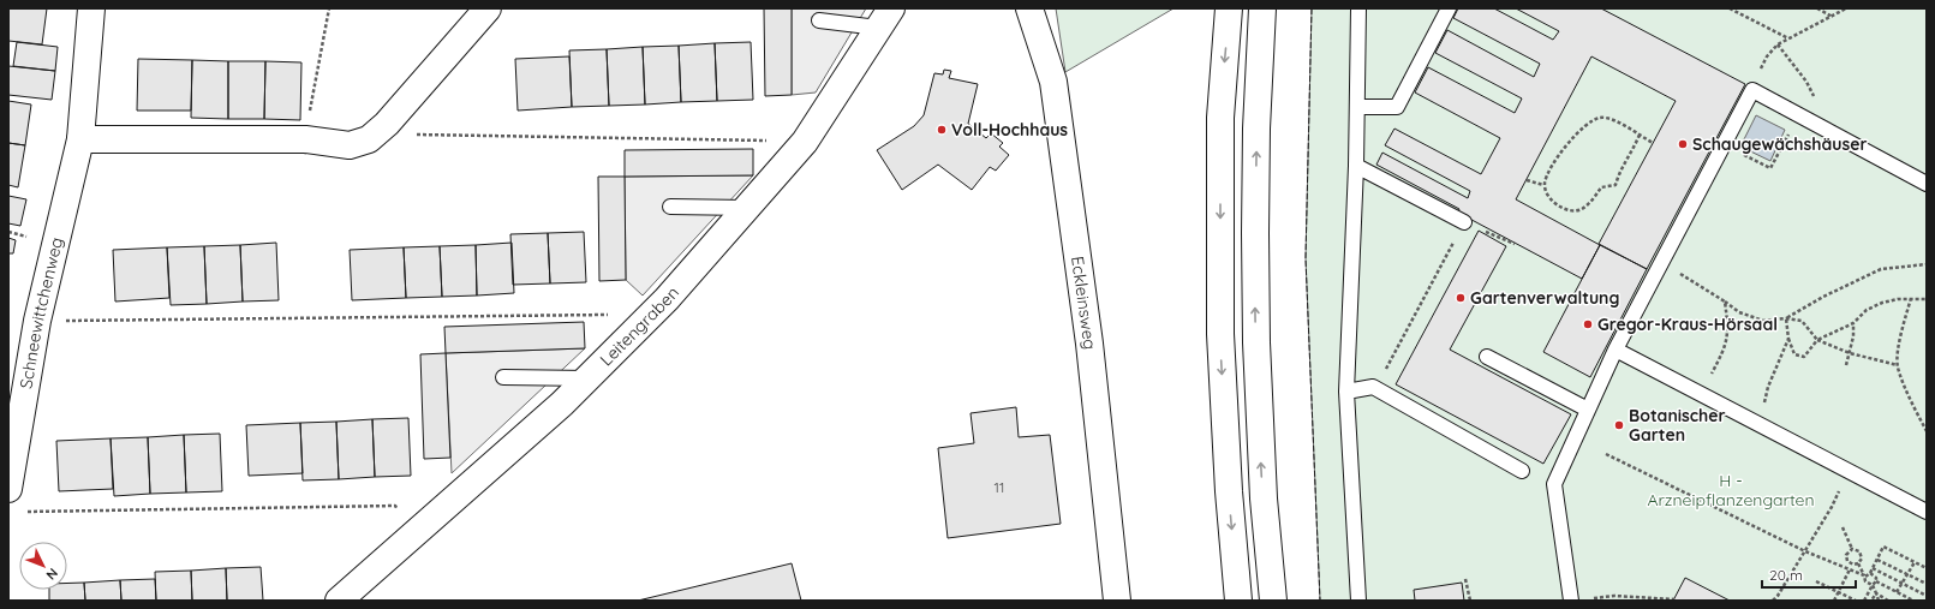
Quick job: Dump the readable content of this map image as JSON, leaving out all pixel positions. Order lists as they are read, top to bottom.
{
  "streets": {
    "street": ["Eckleinsweg", "Schneewittchenweg", "Leitengraben"]
  },
  "parks": ["H - Arzneipflanzengarten"],
  "places": [
    "Voll-Hochhaus",
    "Schaugewächshäuser",
    "Gartenverwaltung",
    "Gregor-Kraus-Hörsaal",
    "Botanischer Garten"
  ],
  "house_numbers": ["11"],
  "scale_bar": "20 m",
  "north": "bottom right"
}
